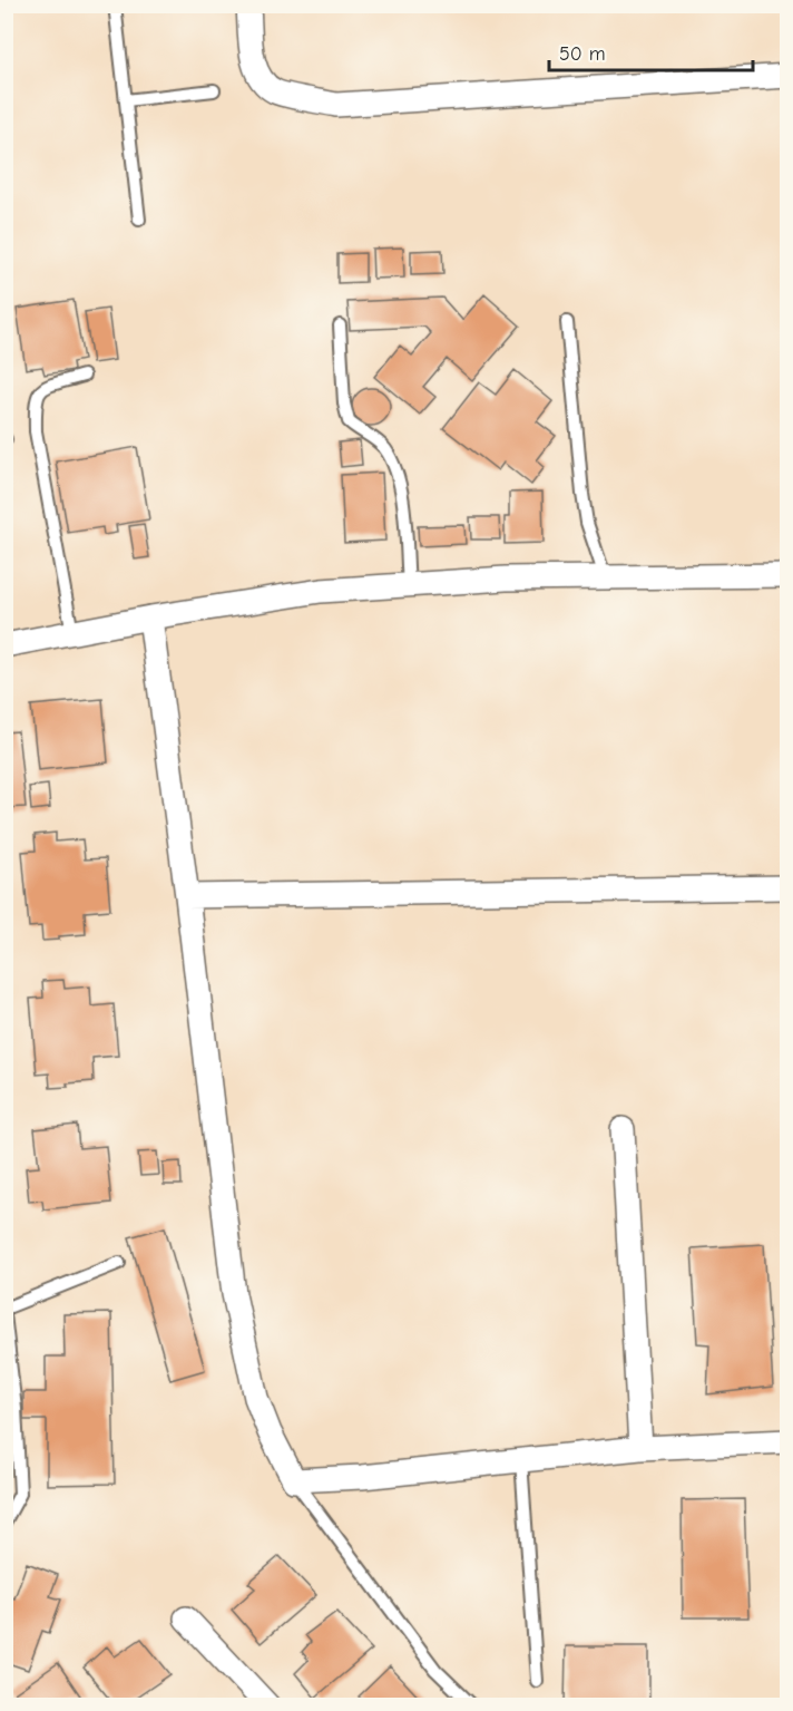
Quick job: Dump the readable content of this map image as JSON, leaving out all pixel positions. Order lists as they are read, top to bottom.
{
  "scale_bar": "50 m"
}
